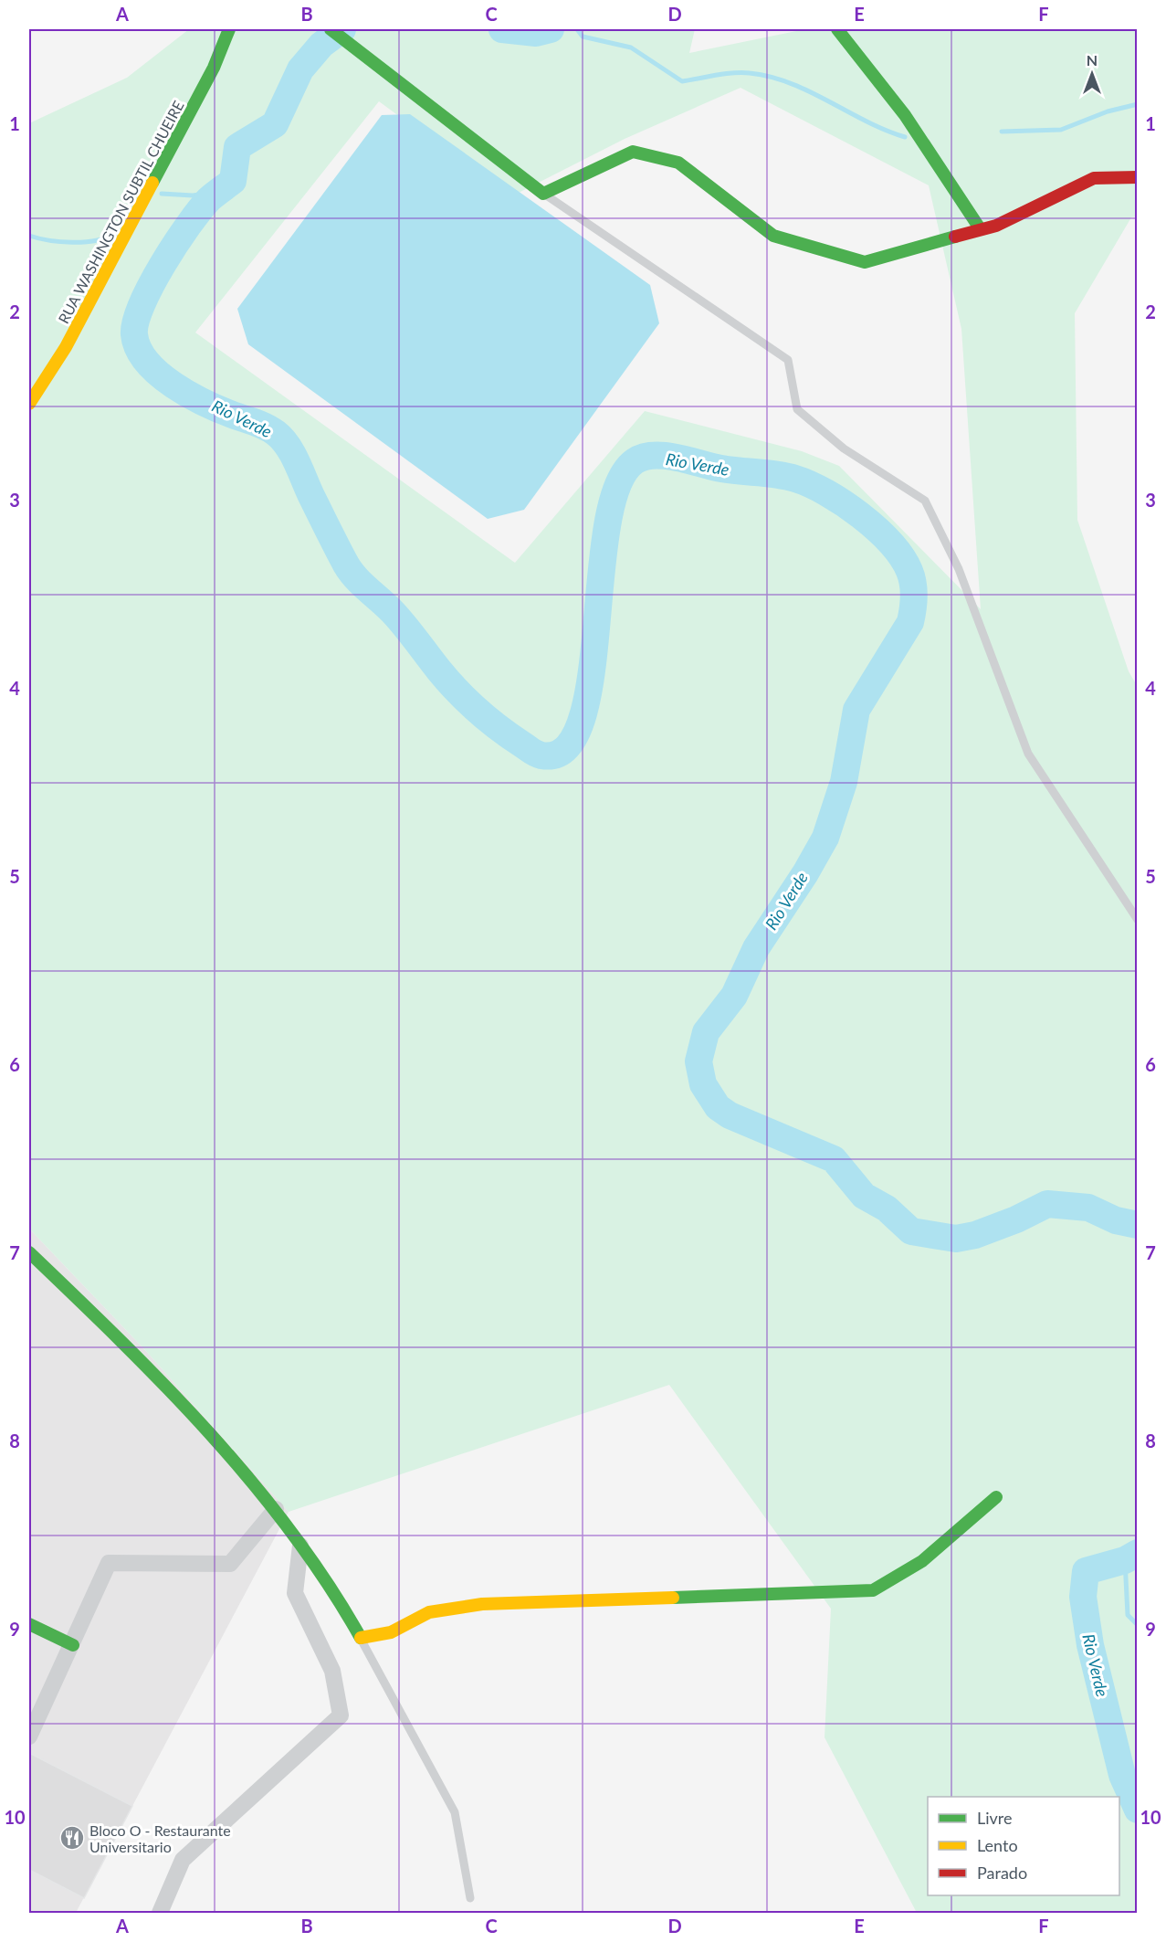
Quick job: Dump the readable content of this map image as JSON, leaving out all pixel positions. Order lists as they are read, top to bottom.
{
  "streets": {
    "street": ["RUA WASHINGTON SUBTIL CHUEIRE"]
  },
  "water": ["Rio Verde"],
  "places": {
    "restaurant": ["Bloco O - Restaurante Universitario"]
  },
  "legend": ["Livre", "Lento", "Parado"],
  "north": "top",
  "grid": {
    "columns": [
      "A",
      "B",
      "C",
      "D",
      "E",
      "F"
    ],
    "rows": [
      "1",
      "2",
      "3",
      "4",
      "5",
      "6",
      "7",
      "8",
      "9",
      "10"
    ]
  }
}
